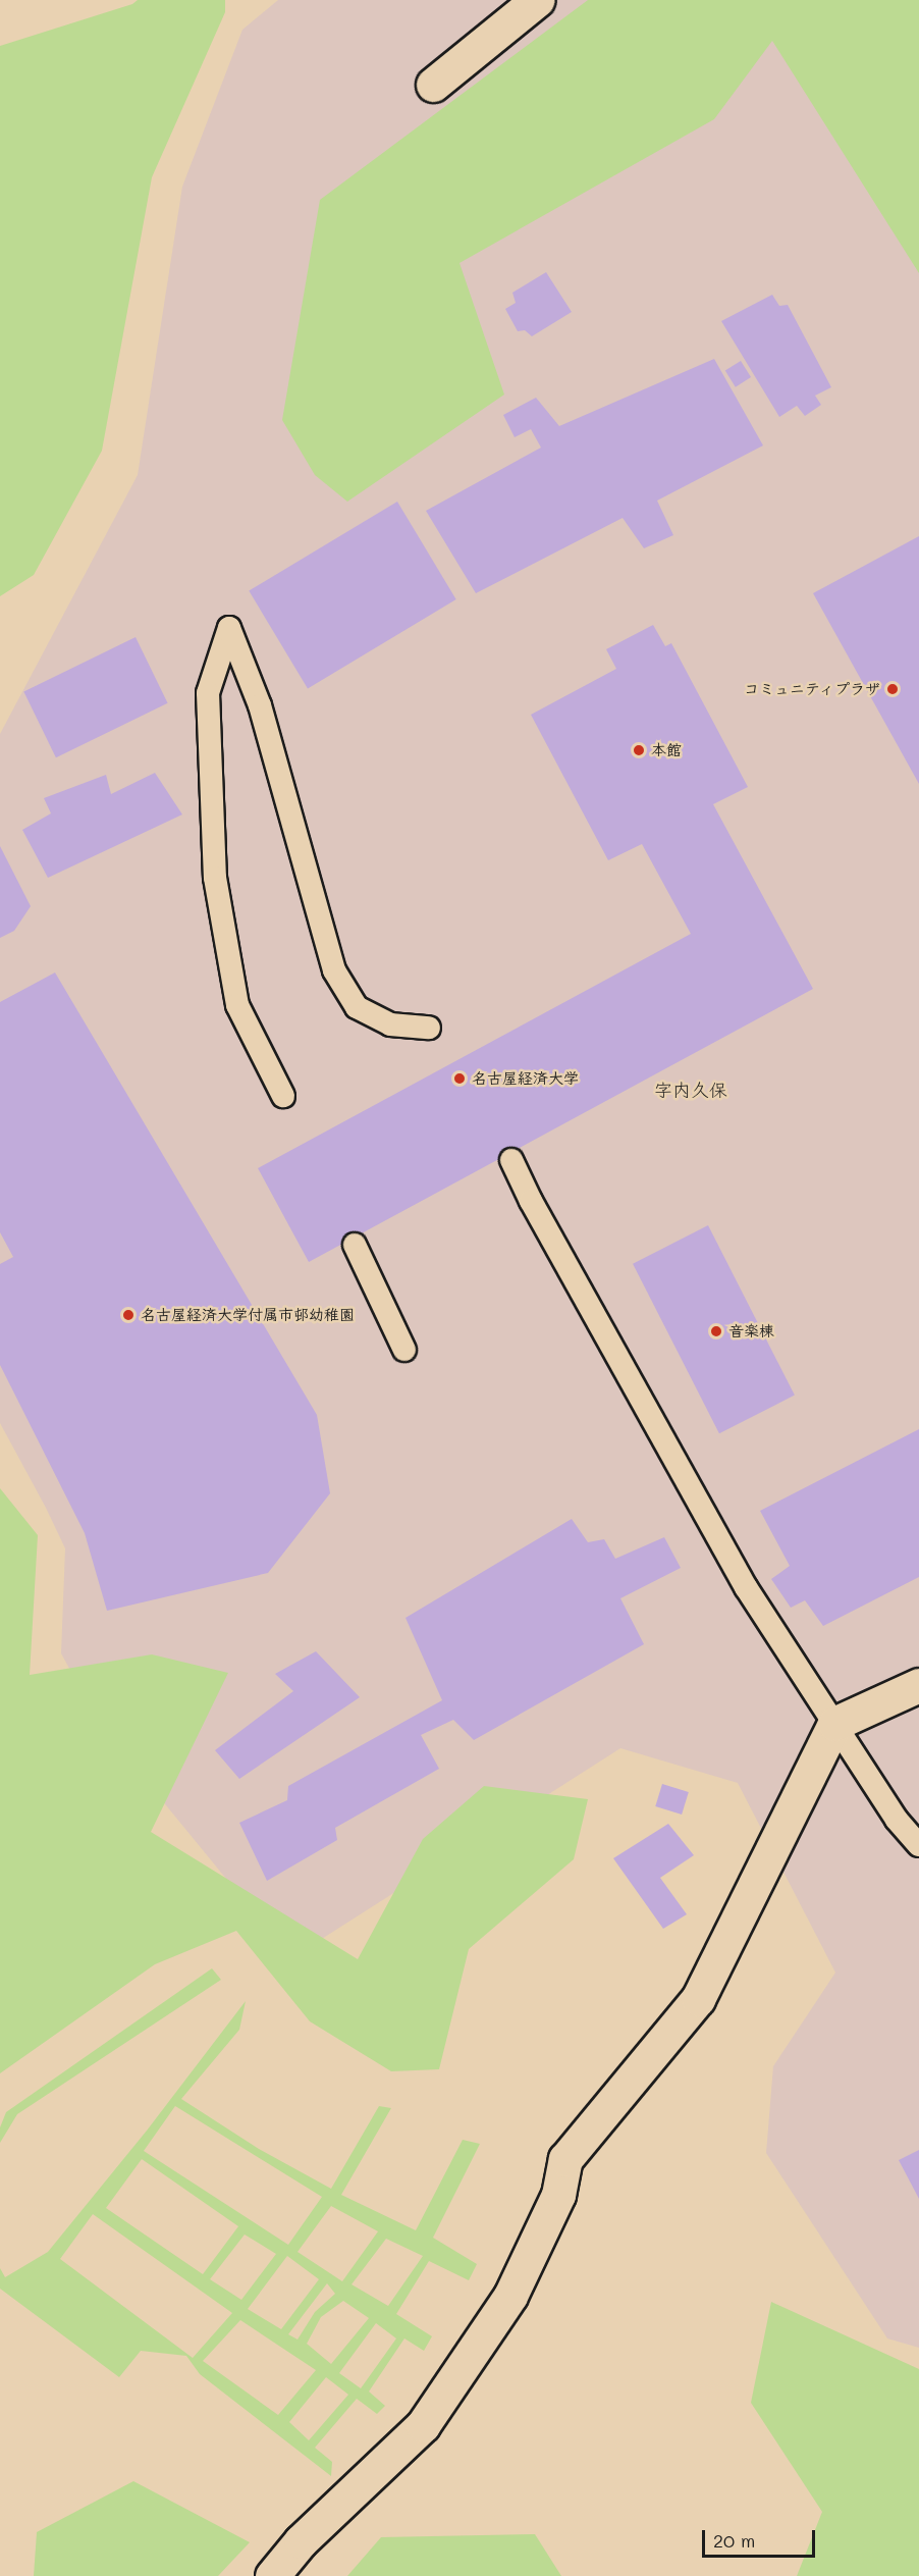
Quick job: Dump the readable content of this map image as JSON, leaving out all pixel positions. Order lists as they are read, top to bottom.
{
  "districts": ["字内久保"],
  "places": [
    "コミュニティプラザ",
    "本館",
    "名古屋経済大学",
    "名古屋経済大学付属市邨幼稚園",
    "音楽棟"
  ],
  "scale_bar": "20 m"
}
